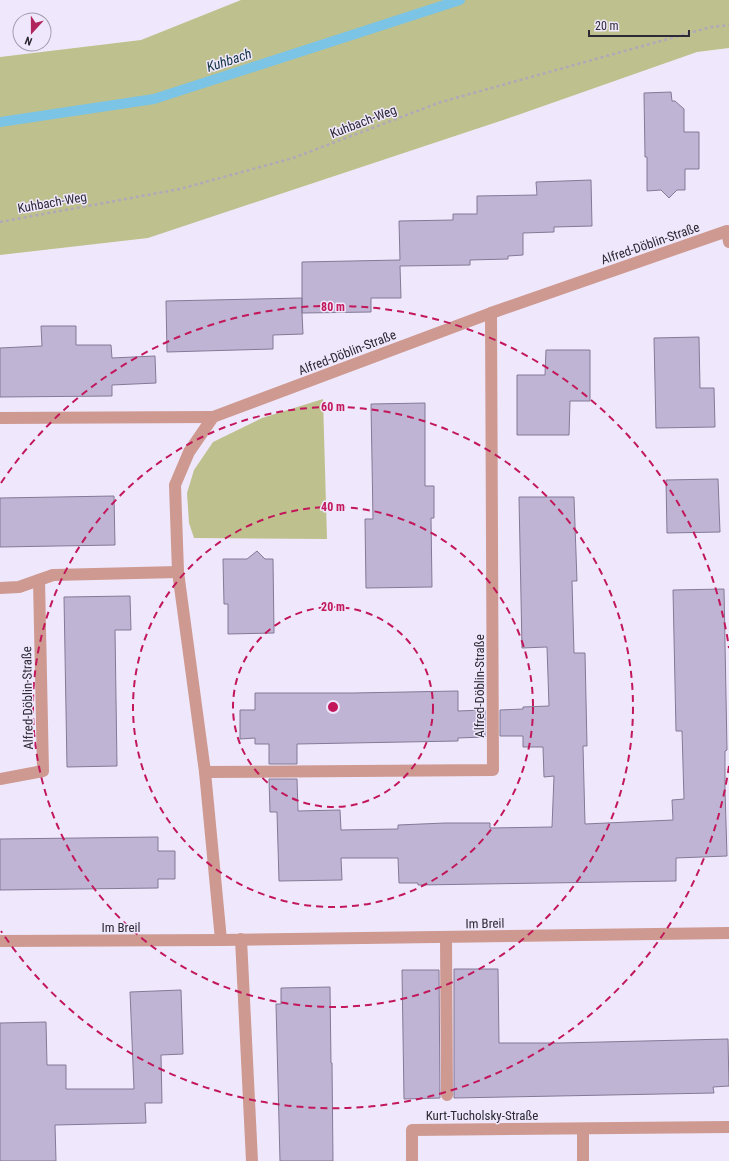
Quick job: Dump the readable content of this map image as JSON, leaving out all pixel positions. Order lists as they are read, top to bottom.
{
  "streets": {
    "street": ["Alfred-Döblin-Straße", "Im Breil", "Kurt-Tucholsky-Straße"],
    "path": ["Kuhbach-Weg"]
  },
  "water": ["Kuhbach"],
  "scale_bar": "20 m",
  "north": "bottom",
  "rings": [
    "80 m",
    "60 m",
    "40 m",
    "20 m"
  ]
}
